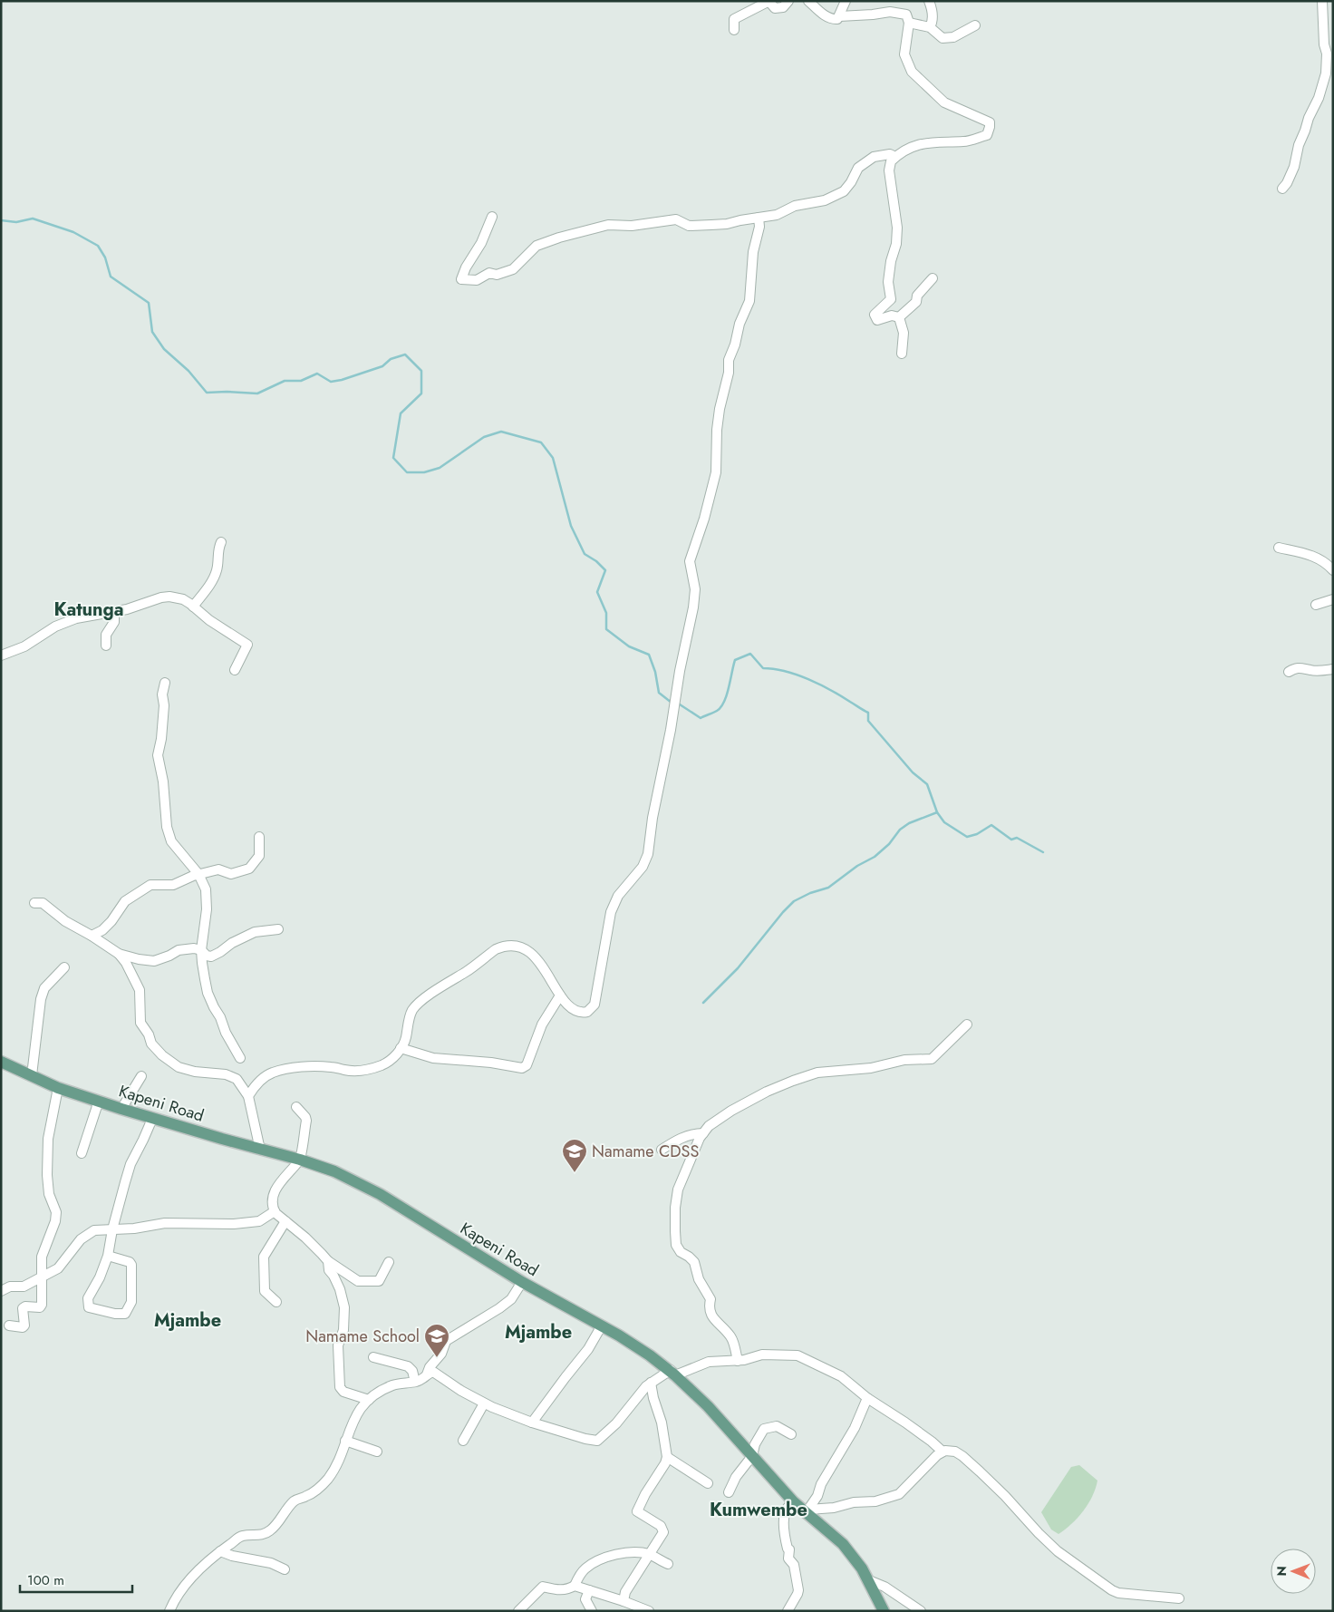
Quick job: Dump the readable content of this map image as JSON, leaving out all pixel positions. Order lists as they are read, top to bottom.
{
  "streets": {
    "main road": ["Kapeni Road"]
  },
  "districts": [
    "Katunga",
    "Mjambe",
    "Mjambe",
    "Kumwembe"
  ],
  "places": {
    "school or university": ["Namame CDSS", "Namame School"]
  },
  "scale_bar": "100 m",
  "north": "left"
}
